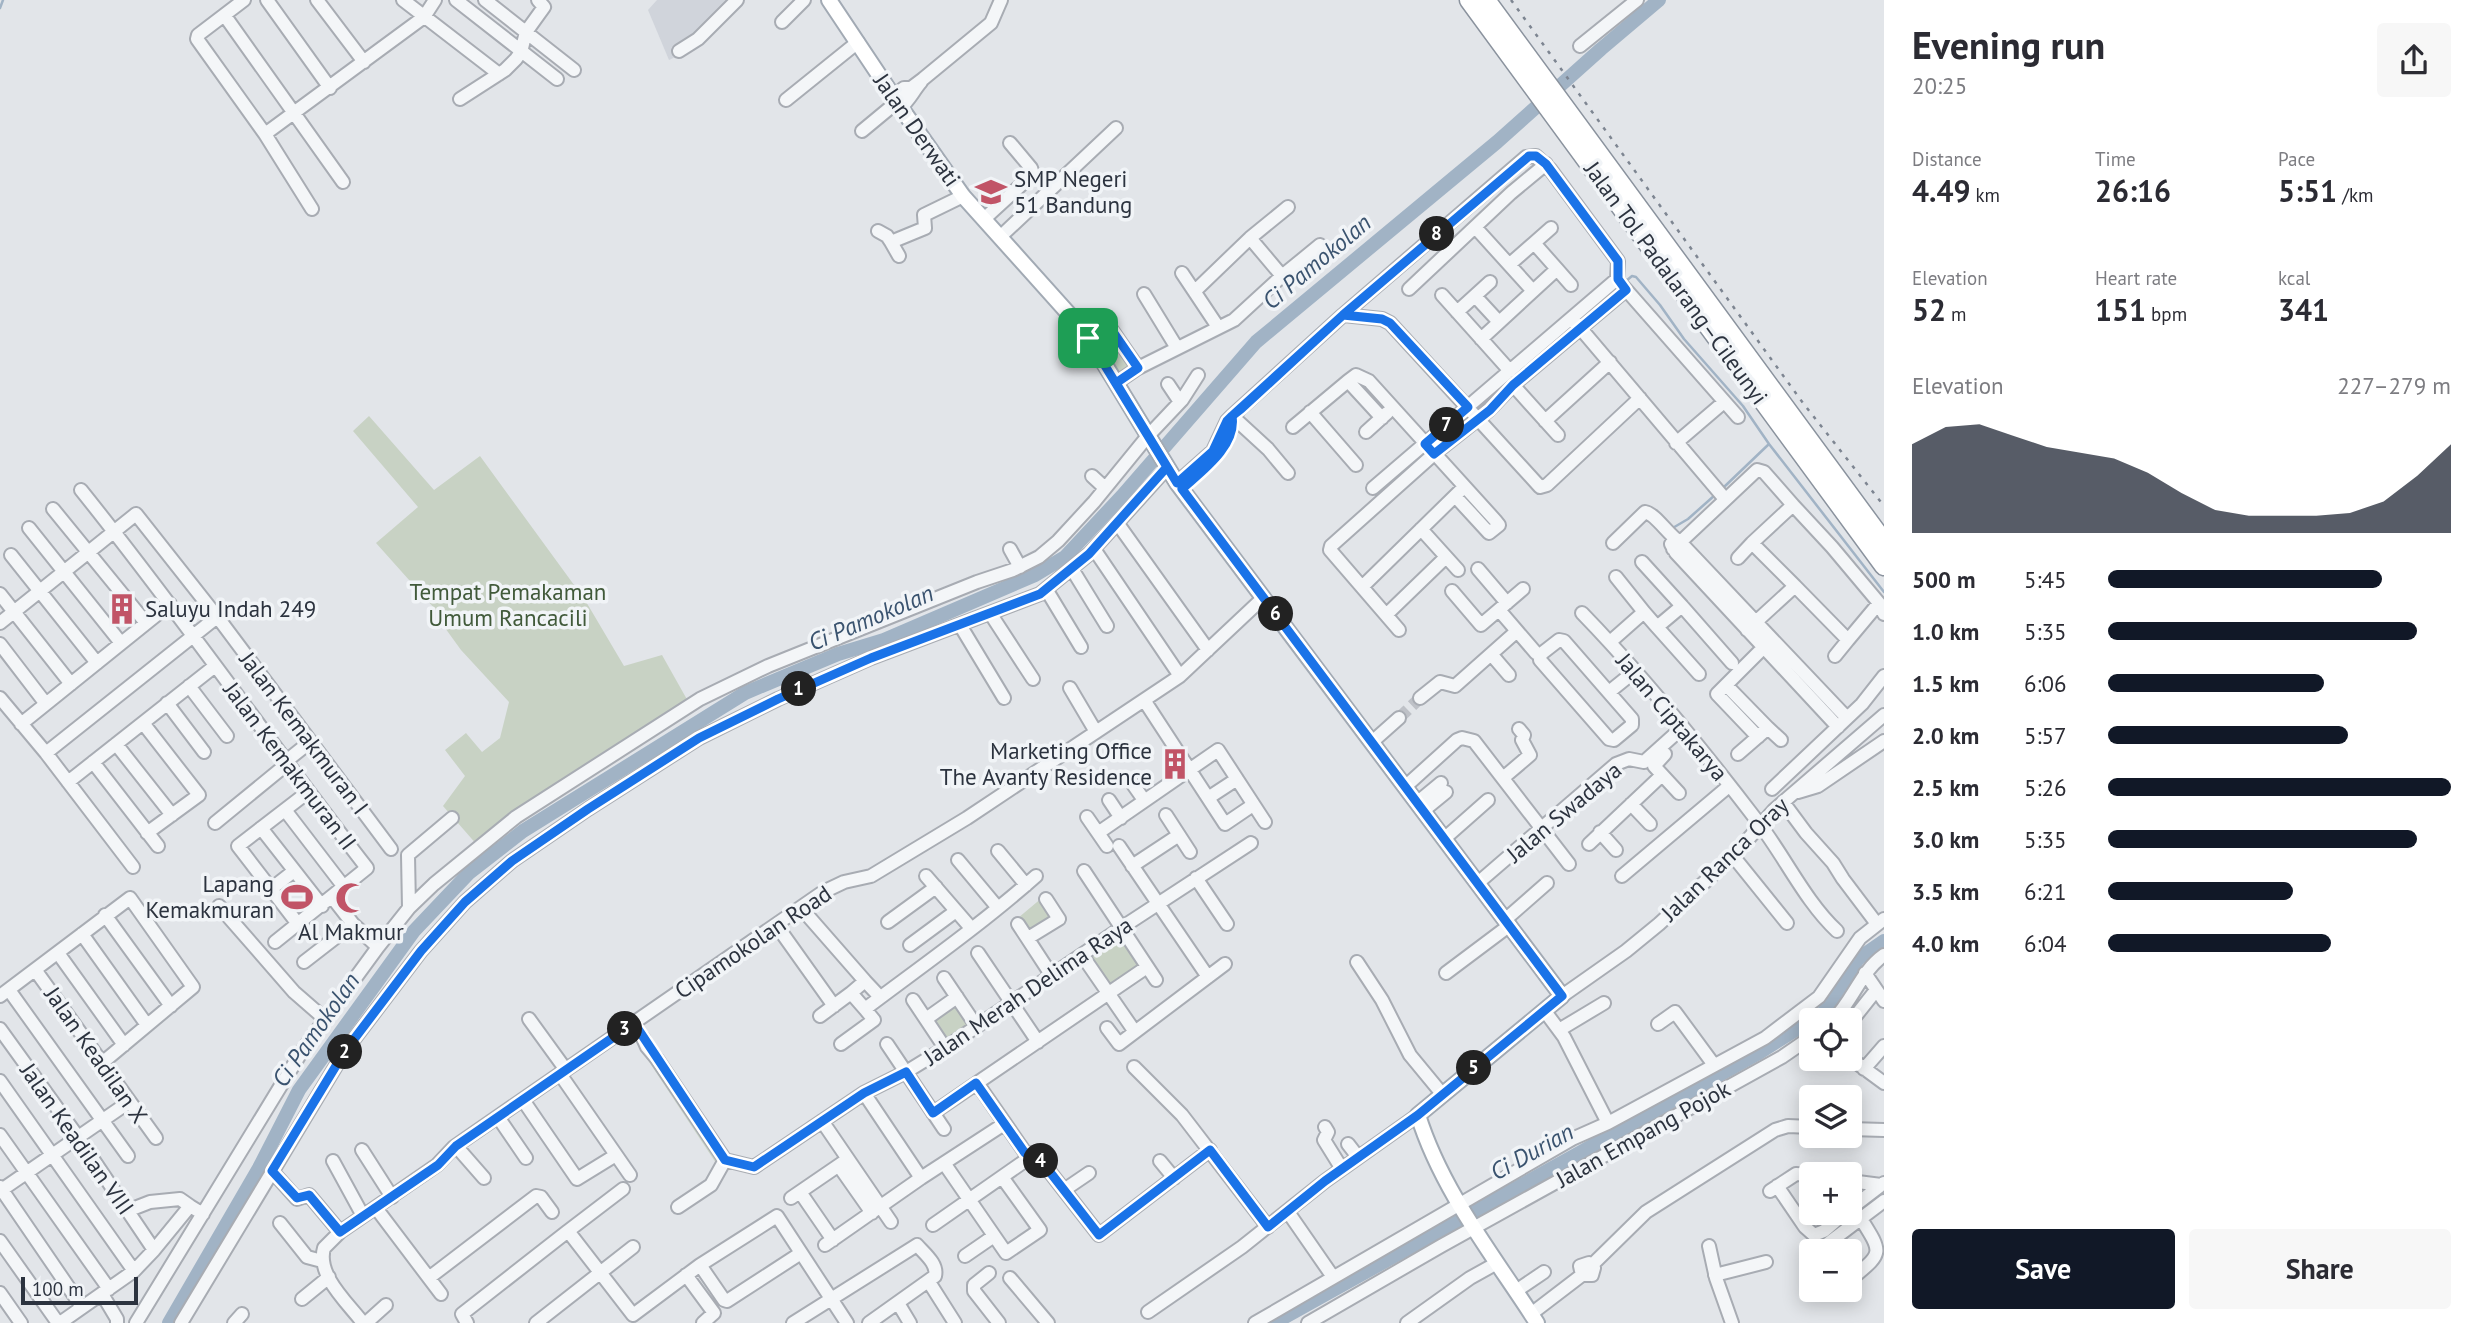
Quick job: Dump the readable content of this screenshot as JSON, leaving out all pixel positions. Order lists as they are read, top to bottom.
{
  "streets": {
    "highway": ["Jalan Tol Padalarang–Cileunyi"],
    "main road": ["Jalan Derwati"],
    "street": [
      "Jalan Ciptakarya",
      "Jalan Kemakmuran I",
      "Jalan Kemakmuran II",
      "Jalan Swadaya",
      "Jalan Ranca Oray",
      "Cipamokolan Road",
      "Jalan Merah Delima Raya",
      "Jalan Keadilan X",
      "Jalan Empang Pojok",
      "Jalan Keadilan VIII"
    ]
  },
  "crossings": [
    ["Jalan Derwati", "Jalan Swadaya"],
    ["Jalan Derwati", "Jalan Ranca Oray"],
    ["Jalan Derwati", "Cipamokolan Road"],
    ["Jalan Ciptakarya", "Jalan Swadaya"],
    ["Jalan Ciptakarya", "Jalan Ranca Oray"],
    ["Jalan Kemakmuran I", "Jalan Kemakmuran II"]
  ],
  "water": ["Ci Pamokolan", "Ci Durian"],
  "parks": ["Tempat Pemakaman Umum Rancacili"],
  "places": {
    "school or university": ["SMP Negeri 51 Bandung"],
    "building": ["Saluyu Indah 249", "Marketing Office The Avanty Residence"],
    "sports": ["Lapang Kemakmuran"],
    "mosque": ["Al Makmur"]
  },
  "scale_bar": "100 m",
  "page": {
    "heading": ["Evening run", "20:25"],
    "stats": [
      ["Distance", "4.49 km"],
      ["Time", "26:16"],
      ["Pace", "5:51 /km"],
      ["Elevation", "52 m"],
      ["Heart rate", "151 bpm"],
      ["kcal", "341"]
    ],
    "pins": [
      "8",
      "7",
      "6",
      "1",
      "3",
      "2",
      "5",
      "4"
    ],
    "chart": ["Elevation", "227–279 m"],
    "list": [
      {
        "name": "500 m",
        "note": "5:45"
      },
      {
        "name": "1.0 km",
        "note": "5:35"
      },
      {
        "name": "1.5 km",
        "note": "6:06"
      },
      {
        "name": "2.0 km",
        "note": "5:57"
      },
      {
        "name": "2.5 km",
        "note": "5:26"
      },
      {
        "name": "3.0 km",
        "note": "5:35"
      },
      {
        "name": "3.5 km",
        "note": "6:21"
      },
      {
        "name": "4.0 km",
        "note": "6:04"
      }
    ],
    "map_buttons": ["+", "−"],
    "buttons": ["Save", "Share"],
    "scale": "100 m"
  }
}
